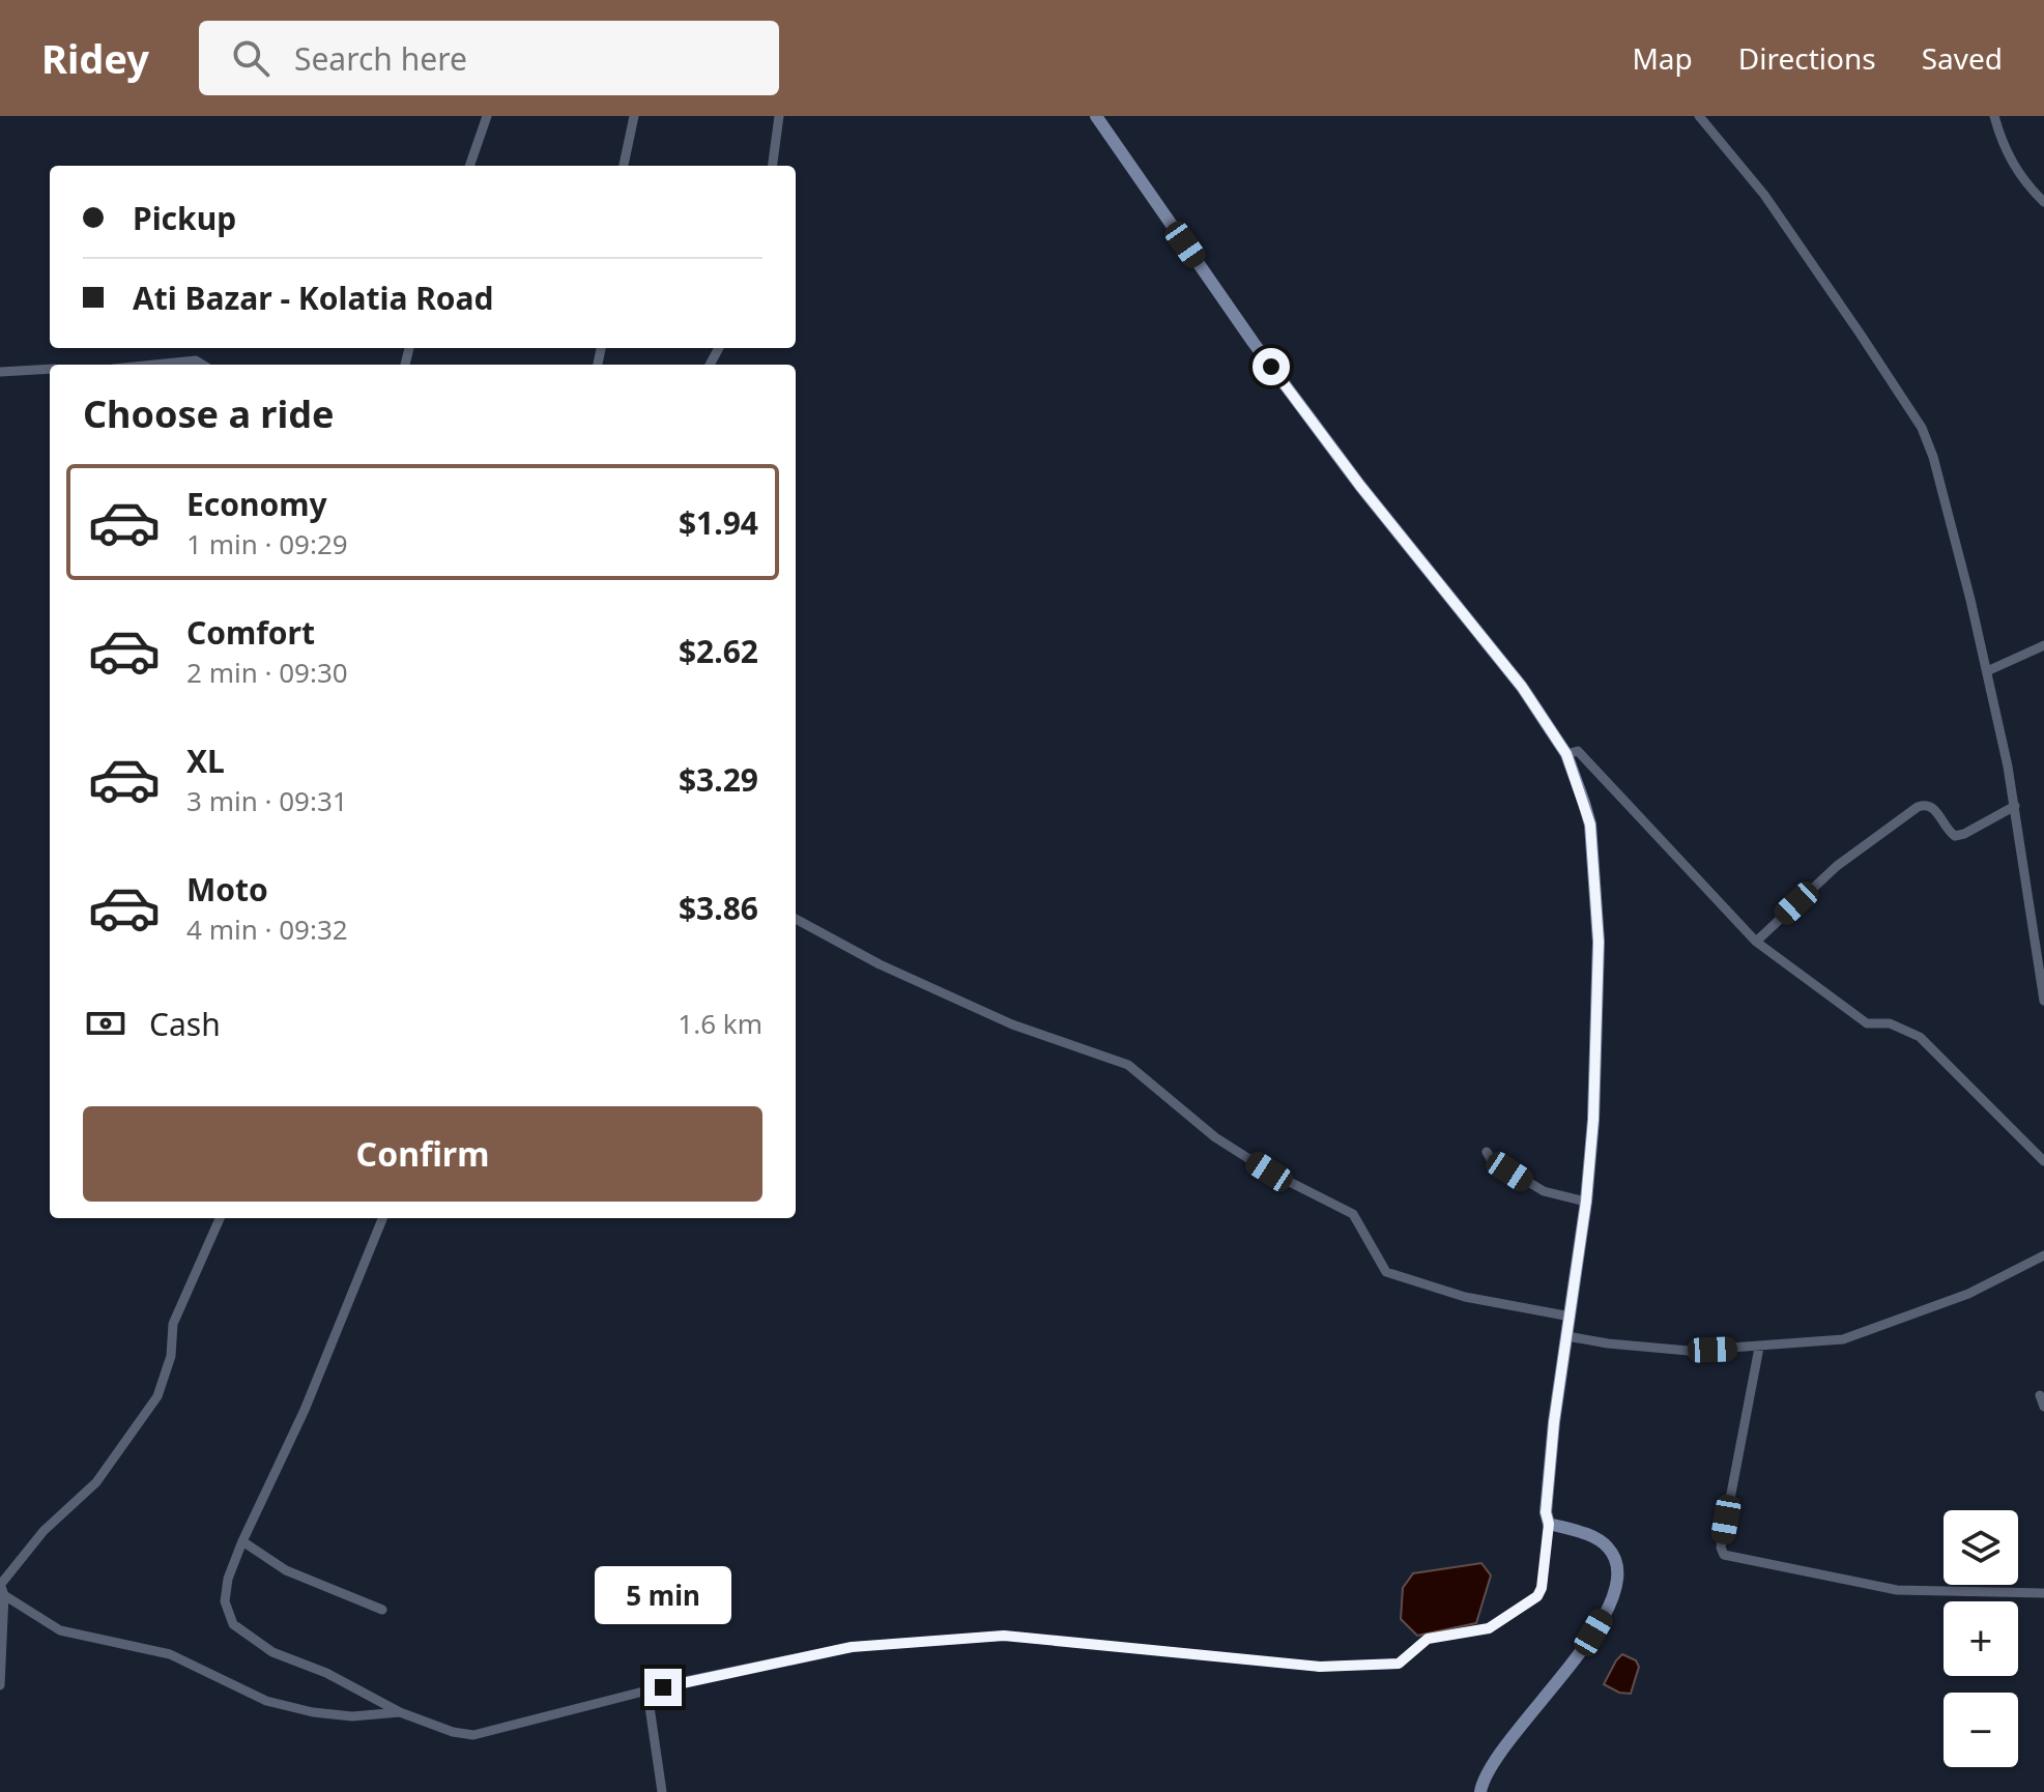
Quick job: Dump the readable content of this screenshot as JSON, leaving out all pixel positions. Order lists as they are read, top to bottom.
{
  "page": {
    "header": "Ridey",
    "search": "Search here",
    "nav": ["Map", "Directions", "Saved"],
    "banner": ["Pickup", "Ati Bazar - Kolatia Road"],
    "heading": "Choose a ride",
    "list": [
      {
        "name": "Economy",
        "note": "1 min · 09:29",
        "value": "$1.94"
      },
      {
        "name": "Comfort",
        "note": "2 min · 09:30",
        "value": "$2.62"
      },
      {
        "name": "XL",
        "note": "3 min · 09:31",
        "value": "$3.29"
      },
      {
        "name": "Moto",
        "note": "4 min · 09:32",
        "value": "$3.86"
      }
    ],
    "pay": ["Cash", "1.6 km"],
    "buttons": "Confirm",
    "map_buttons": ["+", "−"],
    "bubble": "5 min"
  }
}
